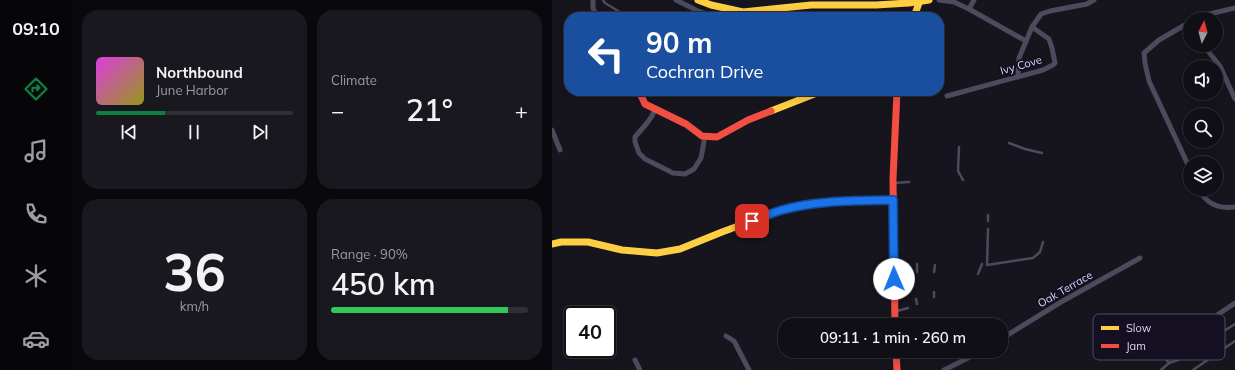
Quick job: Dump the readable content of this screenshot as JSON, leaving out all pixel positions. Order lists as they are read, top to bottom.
{
  "streets": {
    "street": ["Ivy Cove", "Oak Terrace"]
  },
  "legend": ["Slow", "Jam"],
  "north": "top",
  "page": {
    "tabs": "09:10",
    "tile": [
      "Climate",
      ["36", "km/h"],
      ["Range · 90%", "450 km"]
    ],
    "turn": ["90 m", "Cochran Drive"],
    "song": ["Northbound", "June Harbor"],
    "heat": ["−", "21°", "+"],
    "limit": "40",
    "trip": "09:11 · 1 min · 260 m"
  }
}
